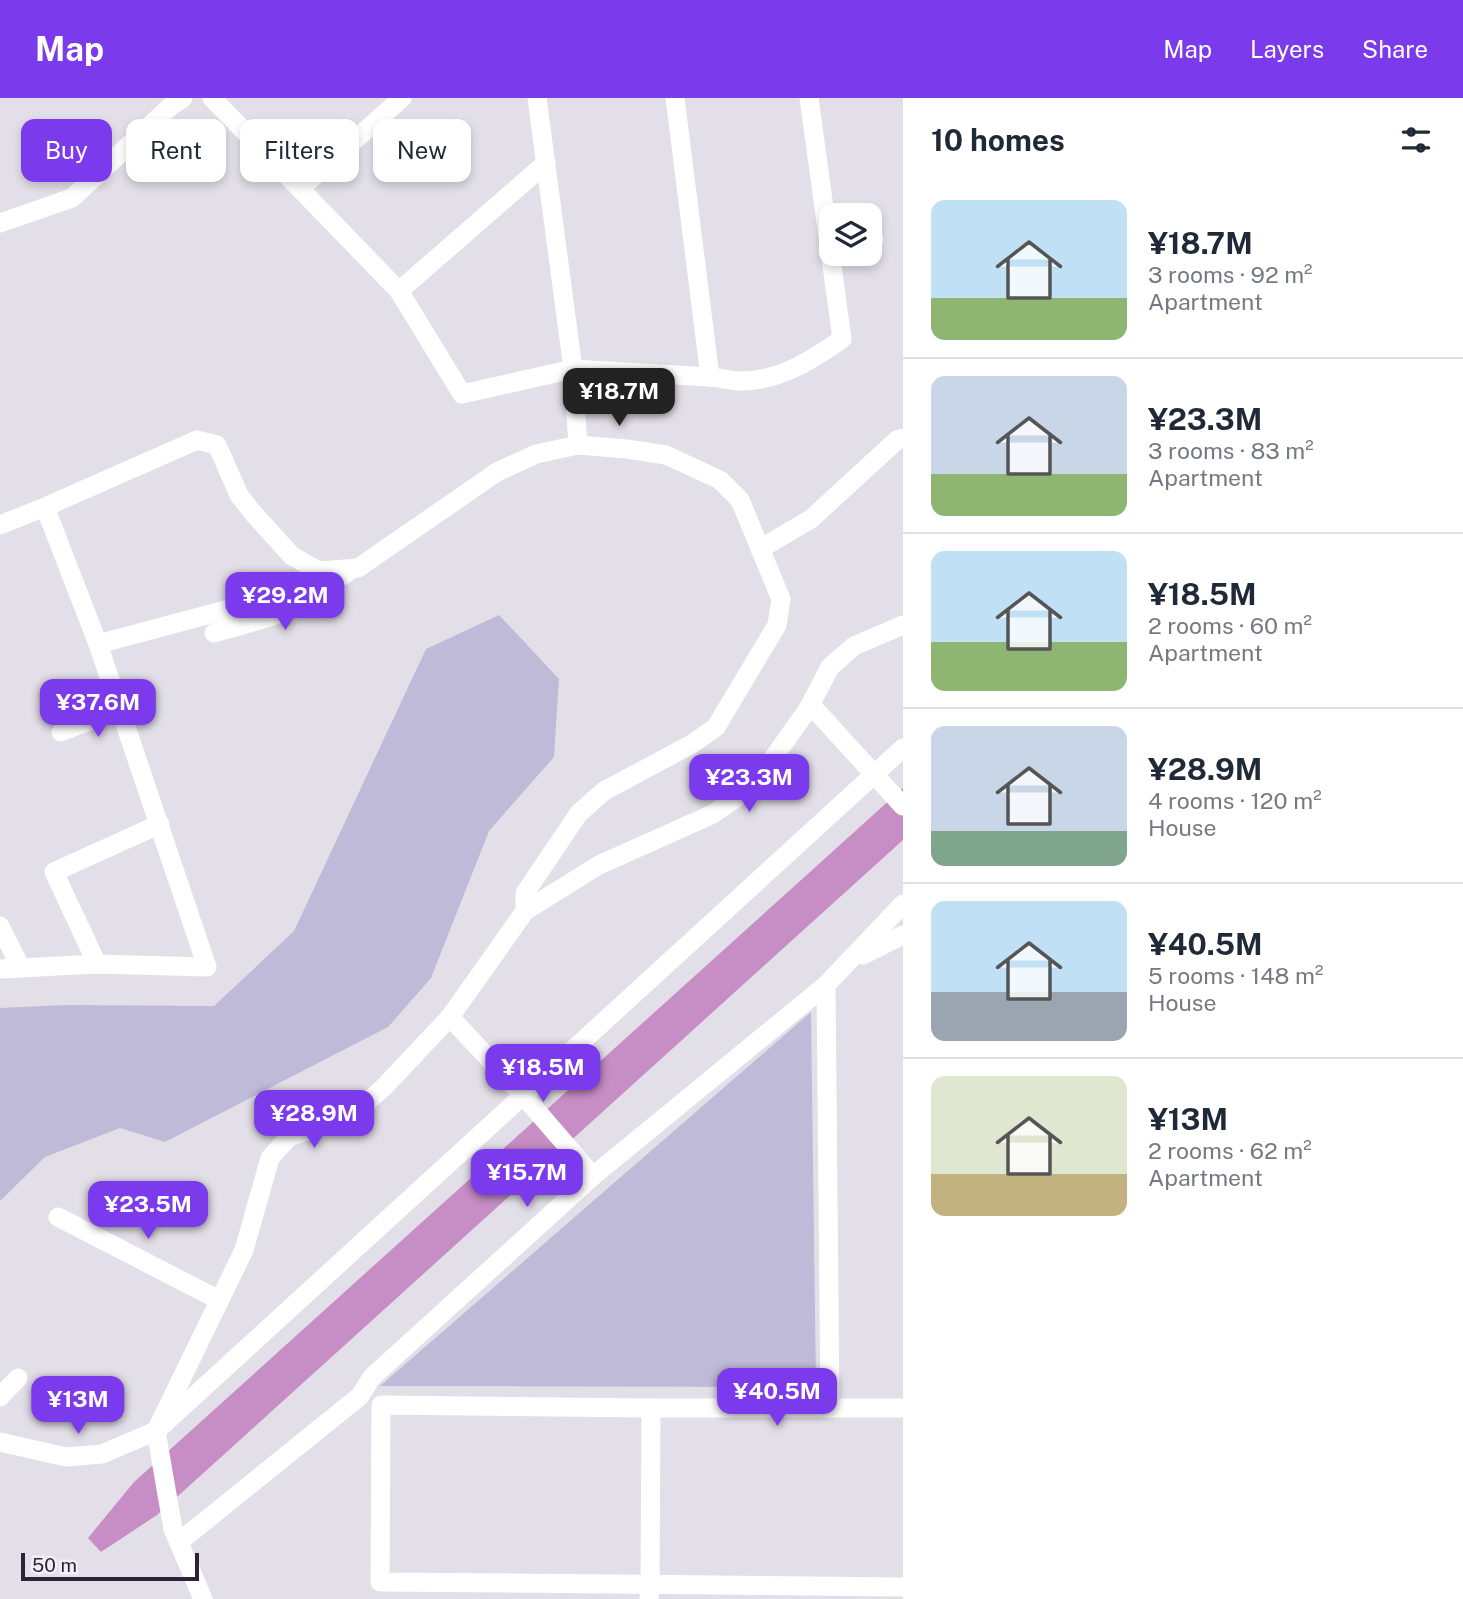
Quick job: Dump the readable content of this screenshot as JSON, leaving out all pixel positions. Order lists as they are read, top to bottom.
{
  "scale_bar": "50 m",
  "page": {
    "header": "Map",
    "nav": ["Map", "Layers", "Share"],
    "heading": "10 homes",
    "chip": [
      "Buy",
      "Rent",
      "Filters",
      "New"
    ],
    "list": [
      {
        "name": "¥18.7M",
        "note": "3 rooms · 92 m² · Apartment"
      },
      {
        "name": "¥23.3M",
        "note": "3 rooms · 83 m² · Apartment"
      },
      {
        "name": "¥18.5M",
        "note": "2 rooms · 60 m² · Apartment"
      },
      {
        "name": "¥28.9M",
        "note": "4 rooms · 120 m² · House"
      },
      {
        "name": "¥40.5M",
        "note": "5 rooms · 148 m² · House"
      },
      {
        "name": "¥13M",
        "note": "2 rooms · 62 m² · Apartment"
      }
    ],
    "price": [
      "¥18.7M",
      "¥29.2M",
      "¥37.6M",
      "¥23.3M",
      "¥18.5M",
      "¥28.9M",
      "¥15.7M",
      "¥23.5M",
      "¥40.5M",
      "¥13M"
    ],
    "scale": "50 m"
  }
}
